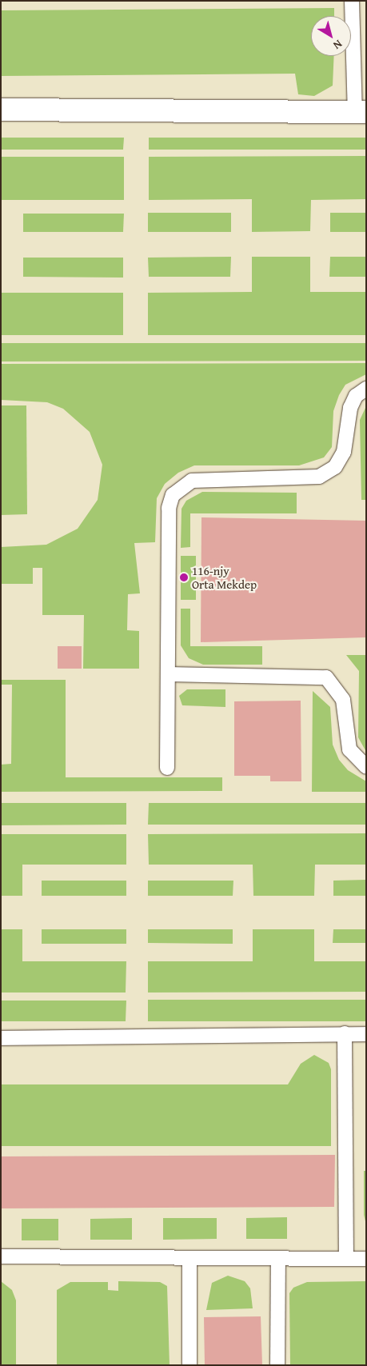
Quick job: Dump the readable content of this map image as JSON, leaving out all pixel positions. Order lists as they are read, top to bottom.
{
  "places": ["116-njy Orta Mekdep"],
  "north": "bottom right"
}
